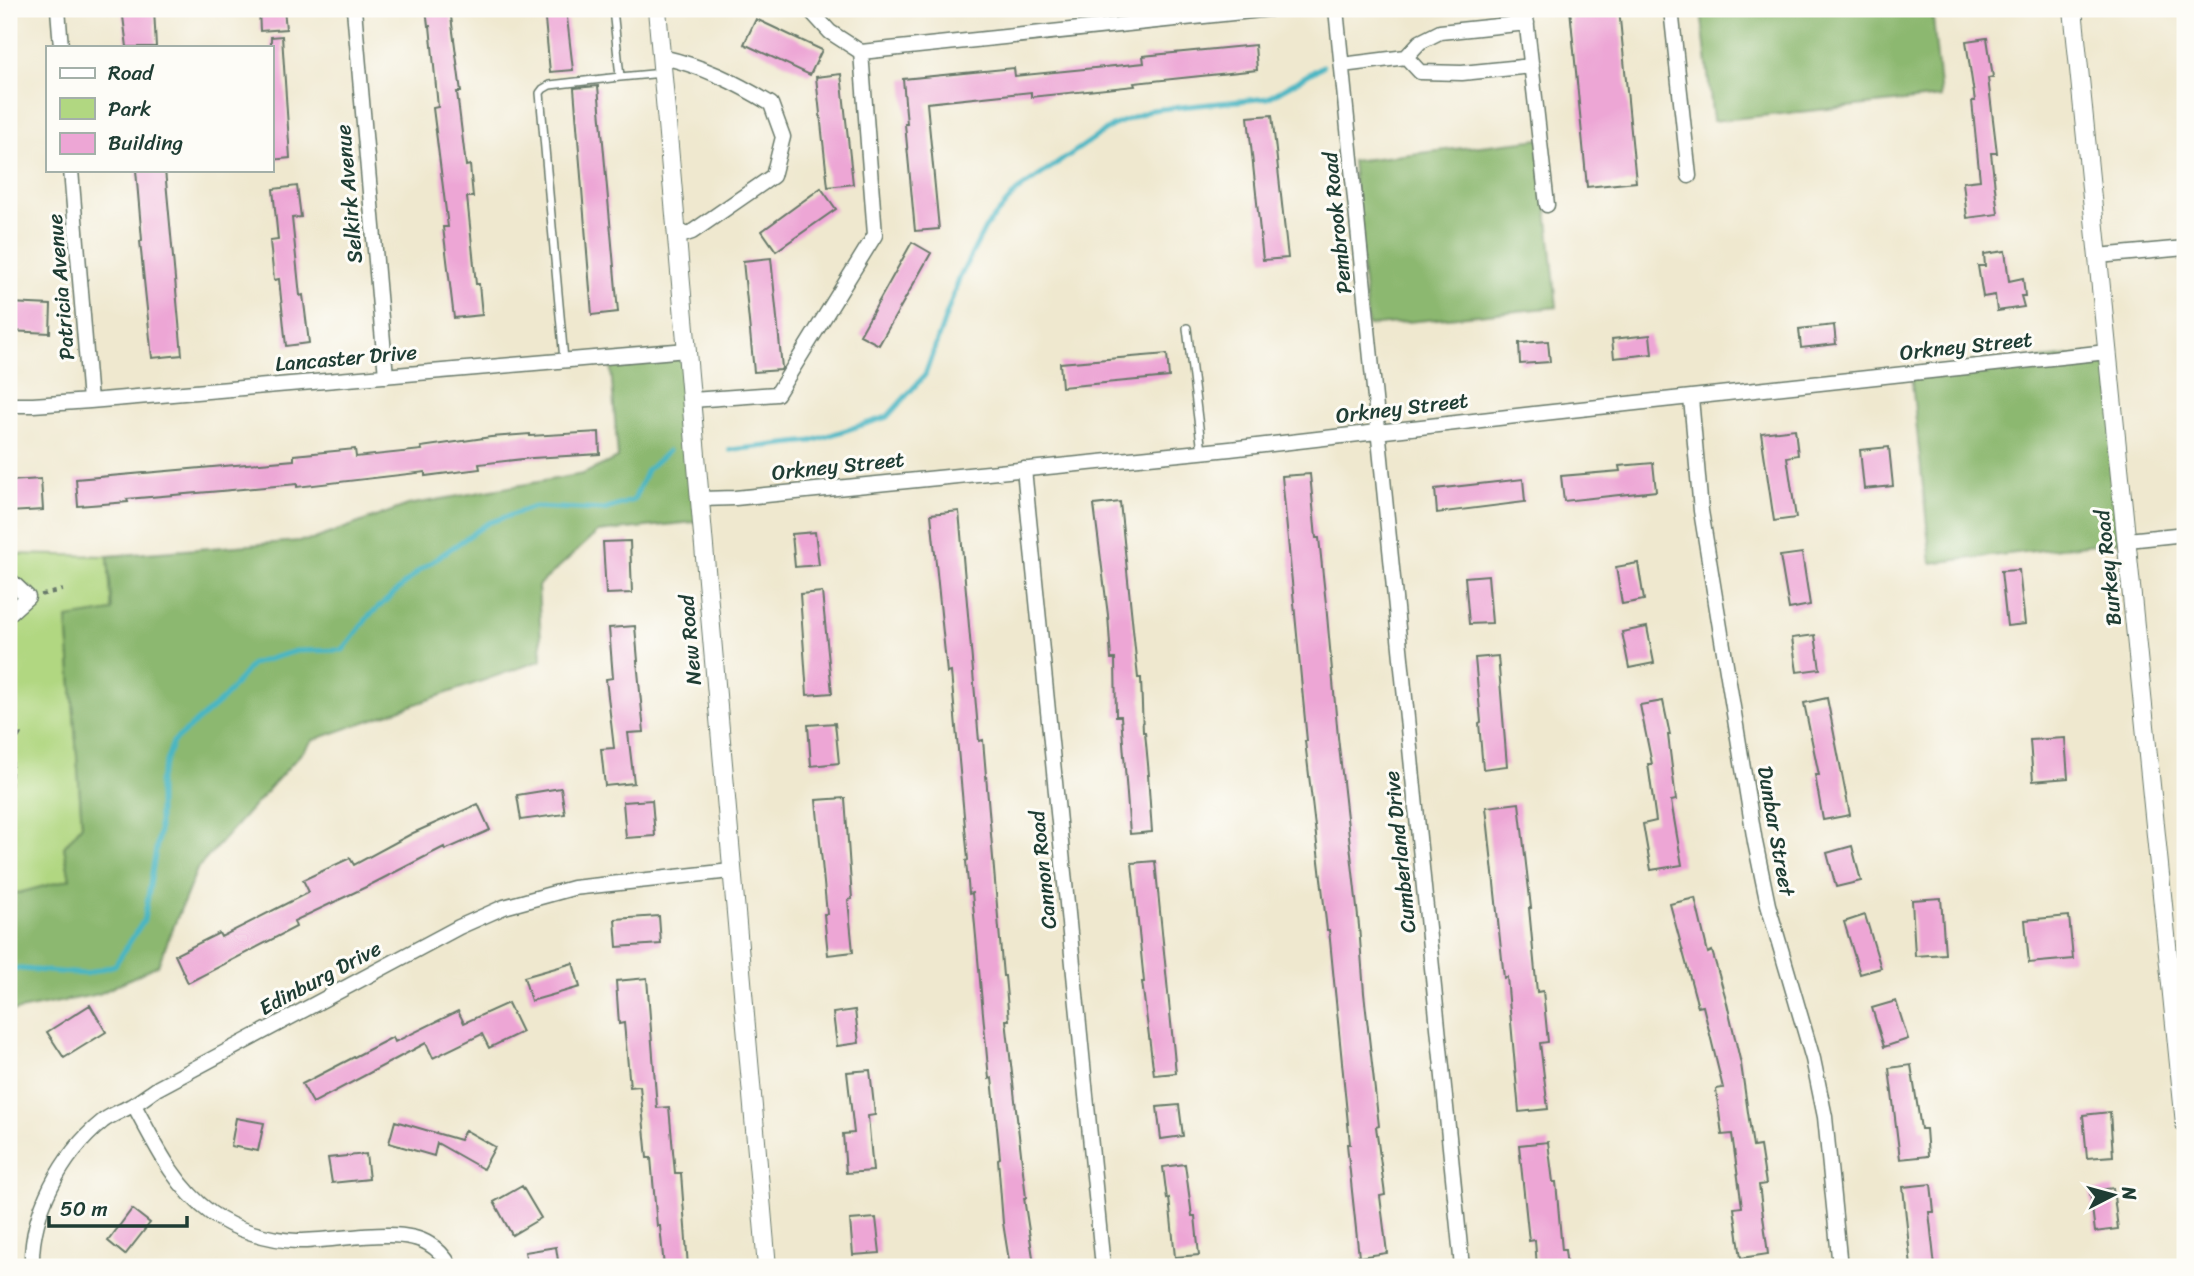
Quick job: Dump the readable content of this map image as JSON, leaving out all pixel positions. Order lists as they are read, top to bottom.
{
  "streets": {
    "street": [
      "Selkirk Avenue",
      "Pembrook Road",
      "Patricia Avenue",
      "Orkney Street",
      "Lancaster Drive",
      "Burkey Road",
      "New Road",
      "Dunbar Street",
      "Cumberland Drive",
      "Cannon Road",
      "Edinburg Drive"
    ]
  },
  "crossings": [
    ["Selkirk Avenue", "Lancaster Drive"],
    ["Pembrook Road", "Orkney Street"],
    ["Pembrook Road", "Cumberland Drive"],
    ["Patricia Avenue", "Lancaster Drive"],
    ["Orkney Street", "Burkey Road"],
    ["Orkney Street", "New Road"],
    ["Orkney Street", "Dunbar Street"],
    ["Orkney Street", "Cumberland Drive"],
    ["Orkney Street", "Cannon Road"],
    ["Lancaster Drive", "New Road"],
    ["New Road", "Edinburg Drive"]
  ],
  "legend": ["Road", "Park", "Building"],
  "scale_bar": "50 m",
  "north": "right"
}
